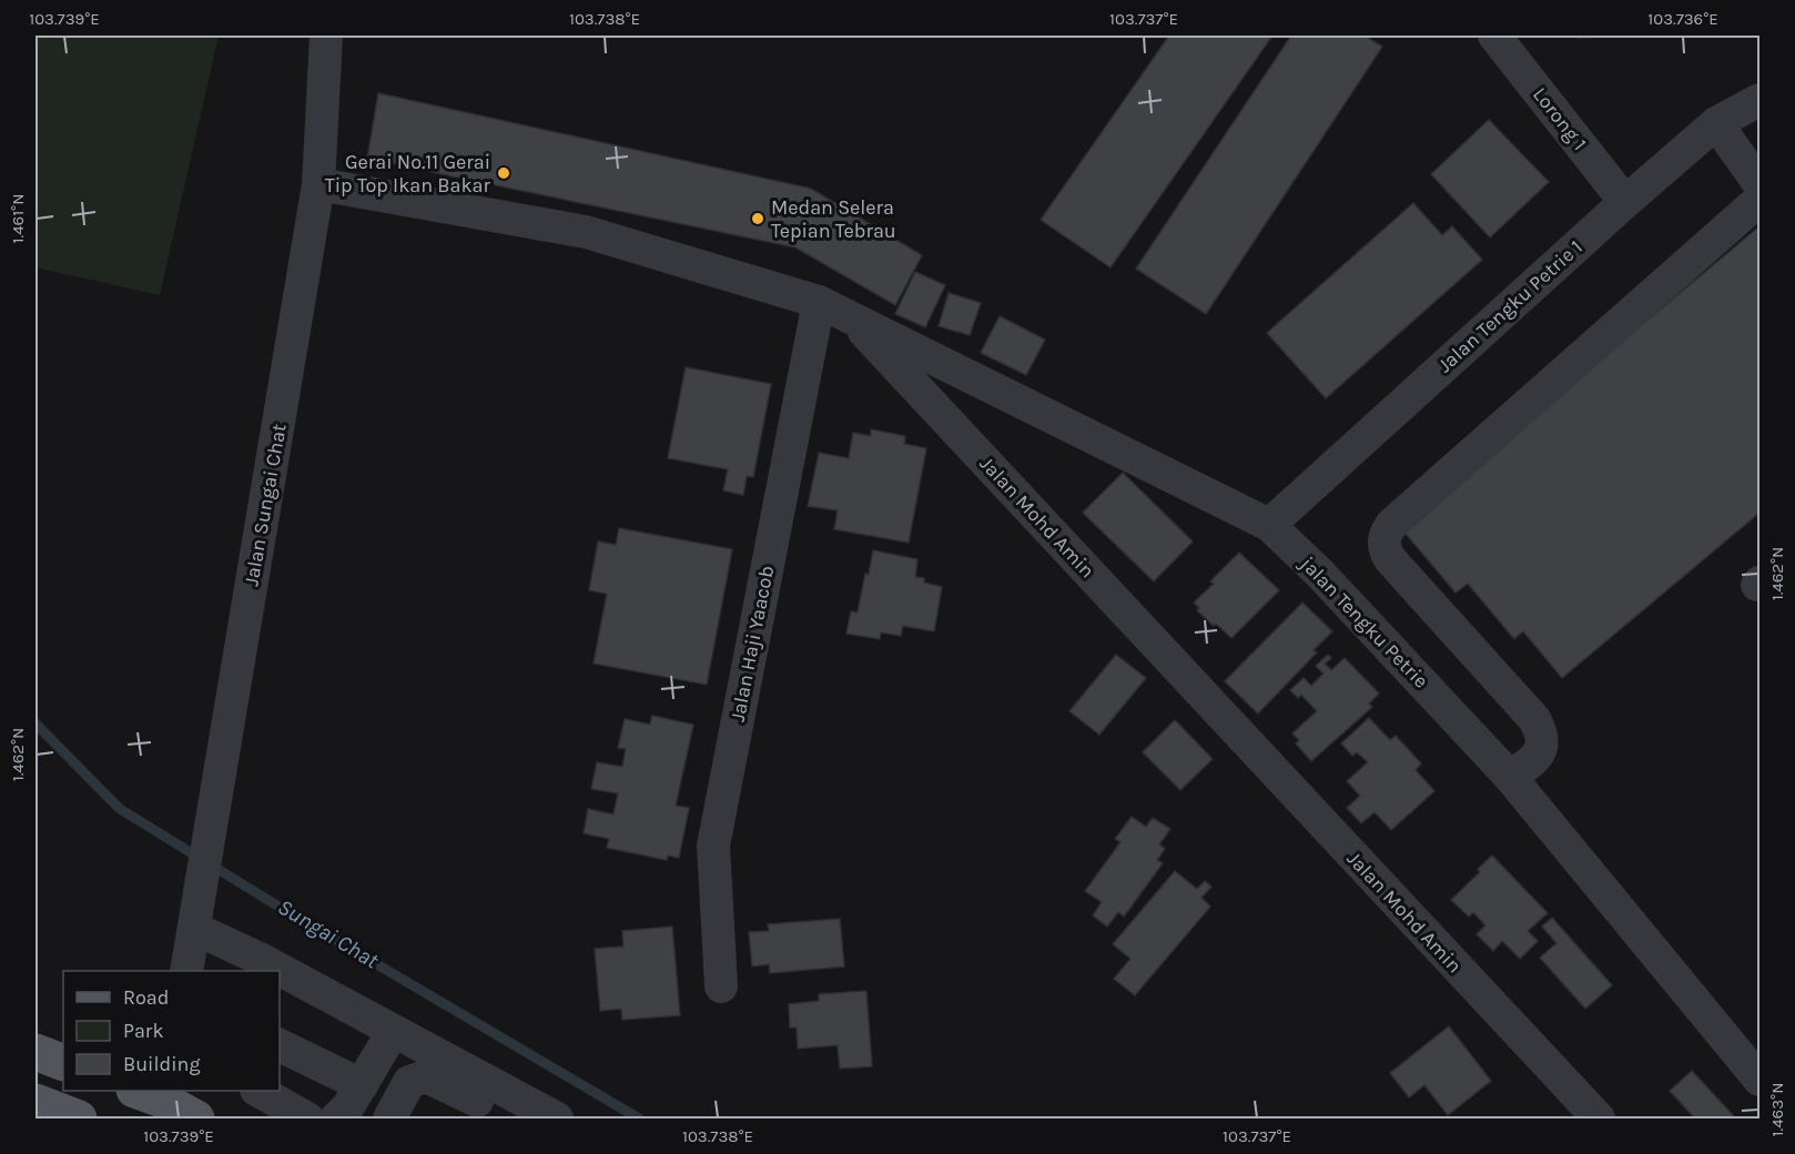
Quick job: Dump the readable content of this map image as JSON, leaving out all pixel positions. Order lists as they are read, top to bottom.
{
  "streets": {
    "street": [
      "Lorong 1",
      "Jalan Tengku Petrie 1",
      "Jalan Sungai Chat",
      "Jalan Mohd Amin",
      "jalan Tengku Petrie",
      "Jalan Haji Yaacob"
    ]
  },
  "crossings": [
    ["Lorong 1", "Jalan Tengku Petrie 1"],
    ["Jalan Tengku Petrie 1", "jalan Tengku Petrie"],
    ["Jalan Sungai Chat", "Jalan Mohd Amin"],
    ["Jalan Mohd Amin", "jalan Tengku Petrie"],
    ["Jalan Mohd Amin", "Jalan Haji Yaacob"]
  ],
  "water": ["Sungai Chat"],
  "places": ["Gerai No.11 Gerai Tip Top Ikan Bakar", "Medan Selera Tepian Tebrau"],
  "legend": ["Road", "Park", "Building"],
  "coordinates": [
    "103.739°E",
    "103.738°E",
    "103.737°E",
    "103.736°E",
    "1.461°N",
    "1.462°N",
    "1.463°N"
  ]
}
